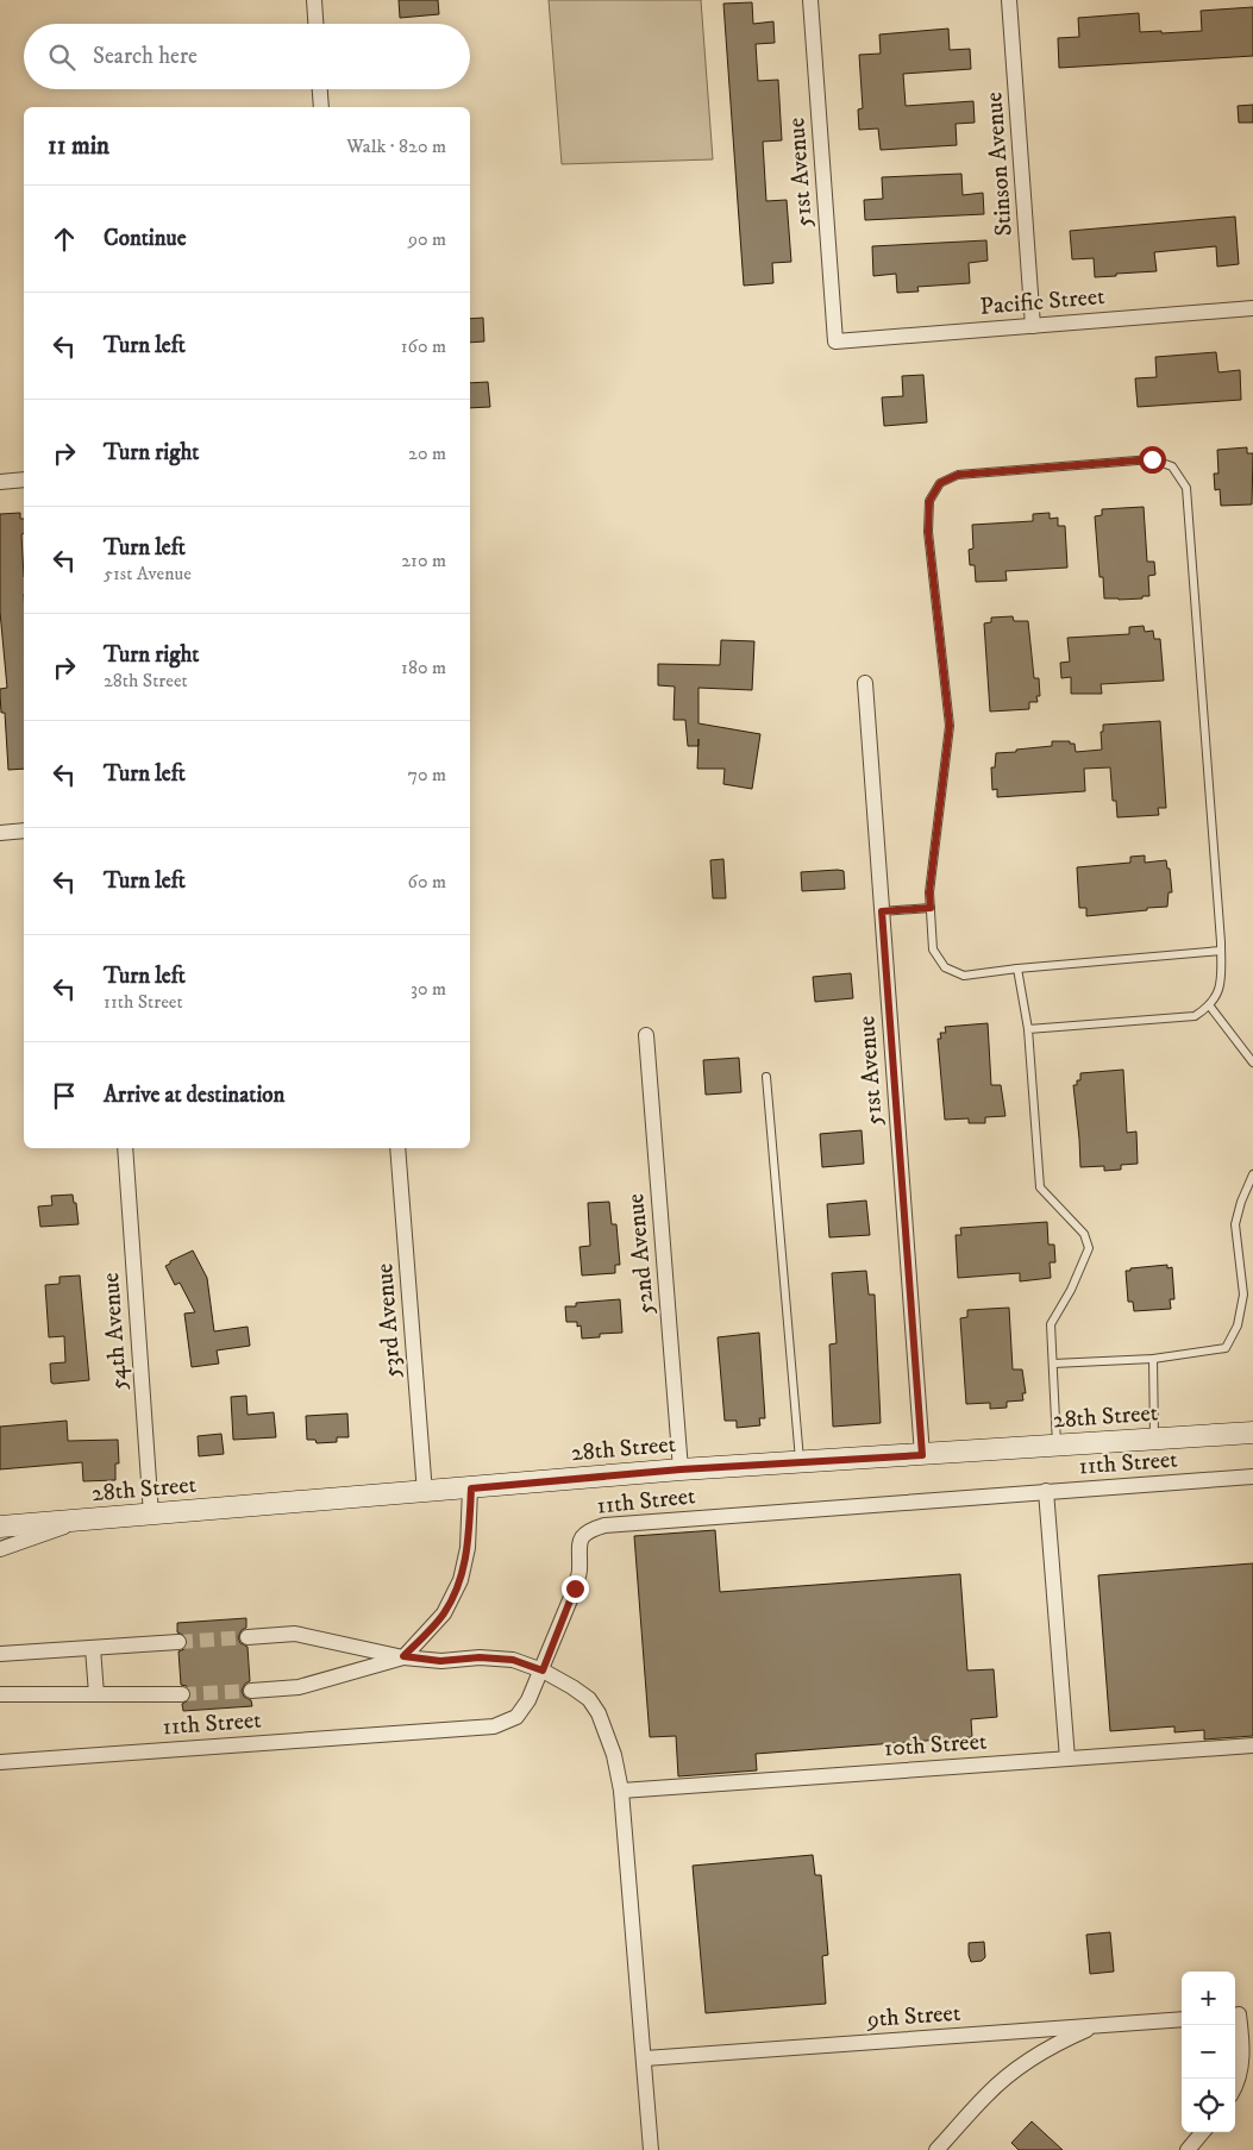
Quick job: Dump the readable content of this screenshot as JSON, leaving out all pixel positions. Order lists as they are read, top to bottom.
{
  "streets": {
    "main road": ["28th Street"],
    "street": [
      "Stinson Avenue",
      "51st Avenue",
      "Pacific Street",
      "52nd Avenue",
      "53rd Avenue",
      "54th Avenue",
      "11th Street",
      "10th Street",
      "9th Street"
    ]
  },
  "crossings": [
    ["Stinson Avenue", "Pacific Street"],
    ["51st Avenue", "Pacific Street"],
    ["51st Avenue", "28th Street"],
    ["52nd Avenue", "28th Street"],
    ["53rd Avenue", "28th Street"],
    ["54th Avenue", "28th Street"]
  ],
  "page": {
    "search": "Search here",
    "heading": ["11 min", "Walk · 820 m"],
    "list": [
      ["Continue", "90 m"],
      ["Turn left", "160 m"],
      ["Turn right", "20 m"],
      ["Turn left", "51st Avenue", "210 m"],
      ["Turn right", "28th Street", "180 m"],
      ["Turn left", "70 m"],
      ["Turn left", "60 m"],
      ["Turn left", "11th Street", "30 m"],
      "Arrive at destination"
    ],
    "map_buttons": ["+", "−"]
  }
}
